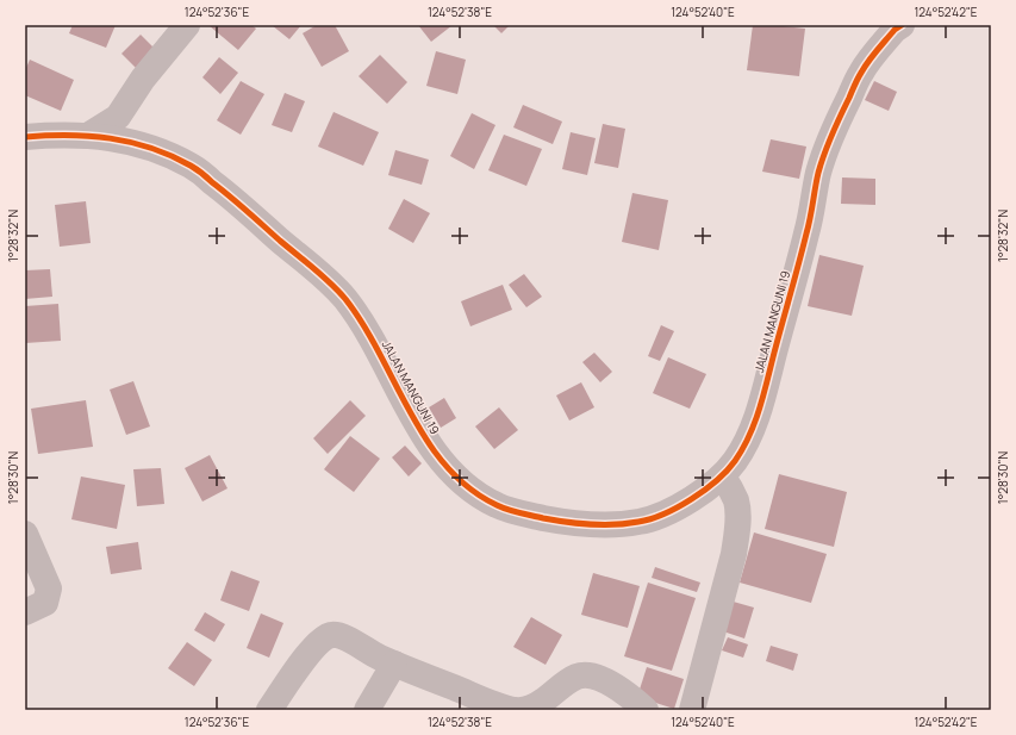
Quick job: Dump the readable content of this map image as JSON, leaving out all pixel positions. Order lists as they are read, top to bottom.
{
  "streets": {
    "street": ["JALAN MANGUNI 19"]
  },
  "coordinates": [
    "124°52'36\"E",
    "124°52'38\"E",
    "124°52'40\"E",
    "124°52'42\"E",
    "1°28'32\"N",
    "1°28'30\"N"
  ]
}
